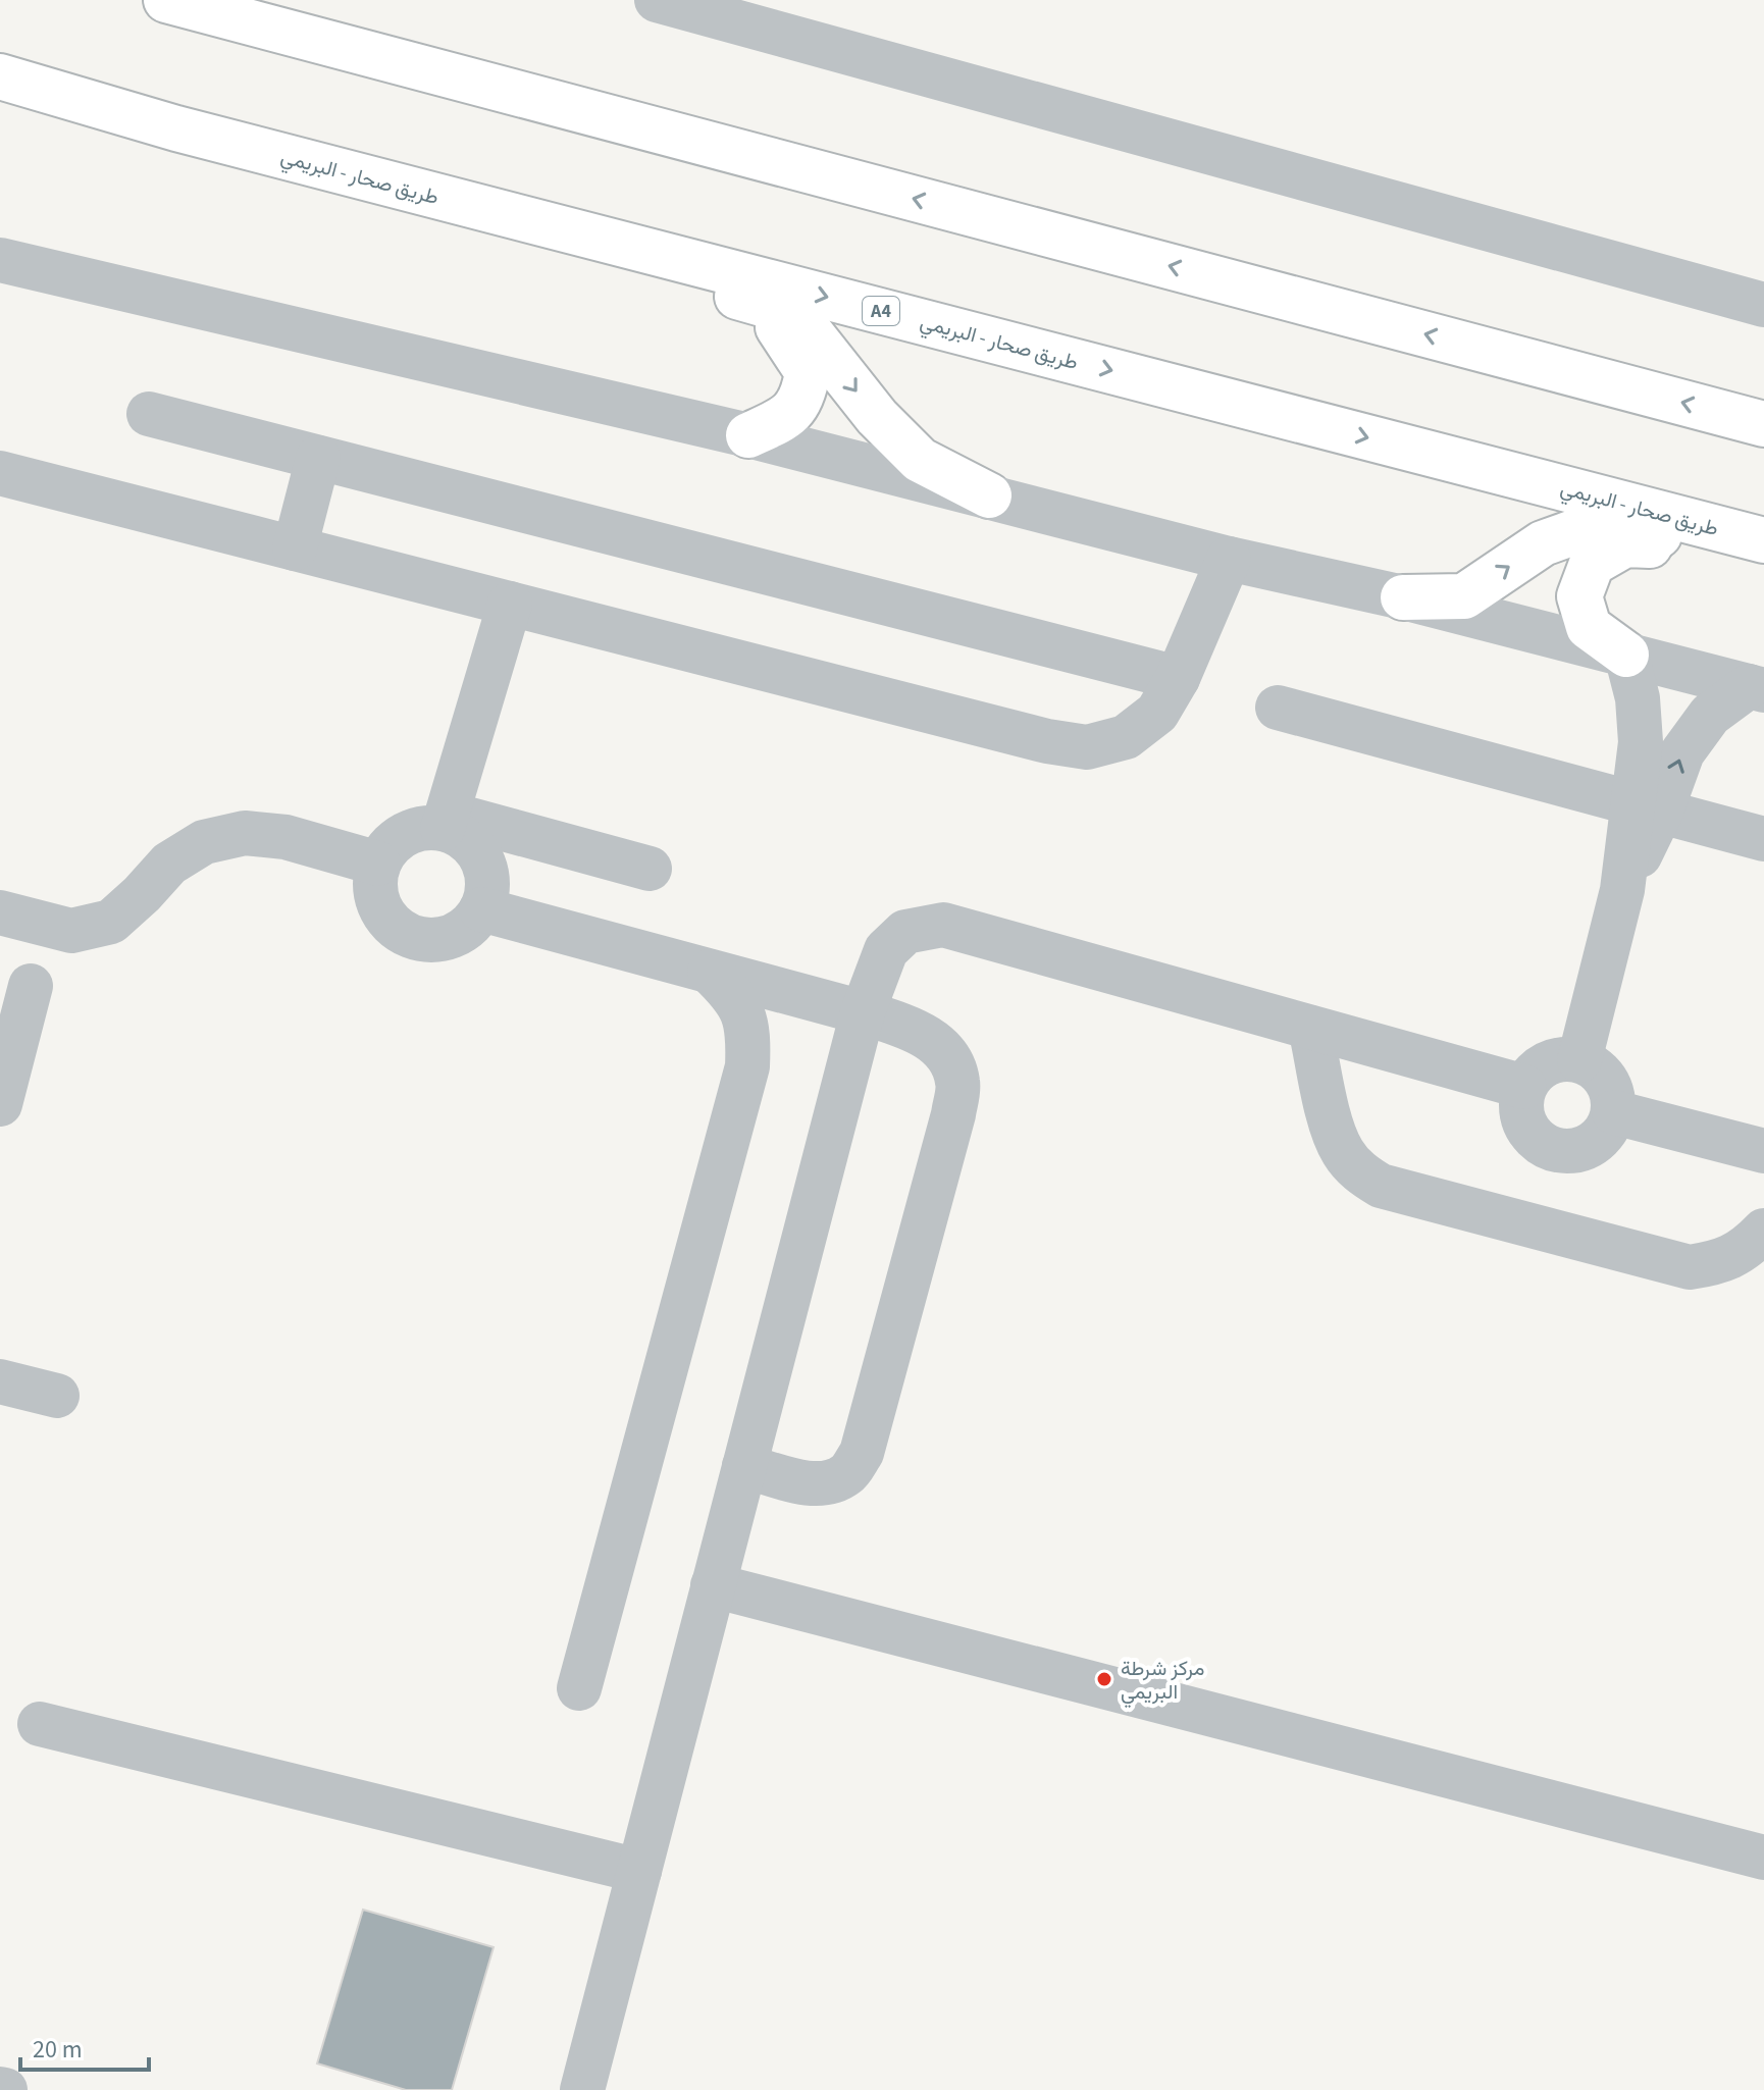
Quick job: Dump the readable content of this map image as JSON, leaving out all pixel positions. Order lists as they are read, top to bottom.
{
  "streets": {
    "highway": ["طريق صحار - البريمي", "A4"]
  },
  "places": ["مركز شرطة البريمي"],
  "scale_bar": "20 m"
}
